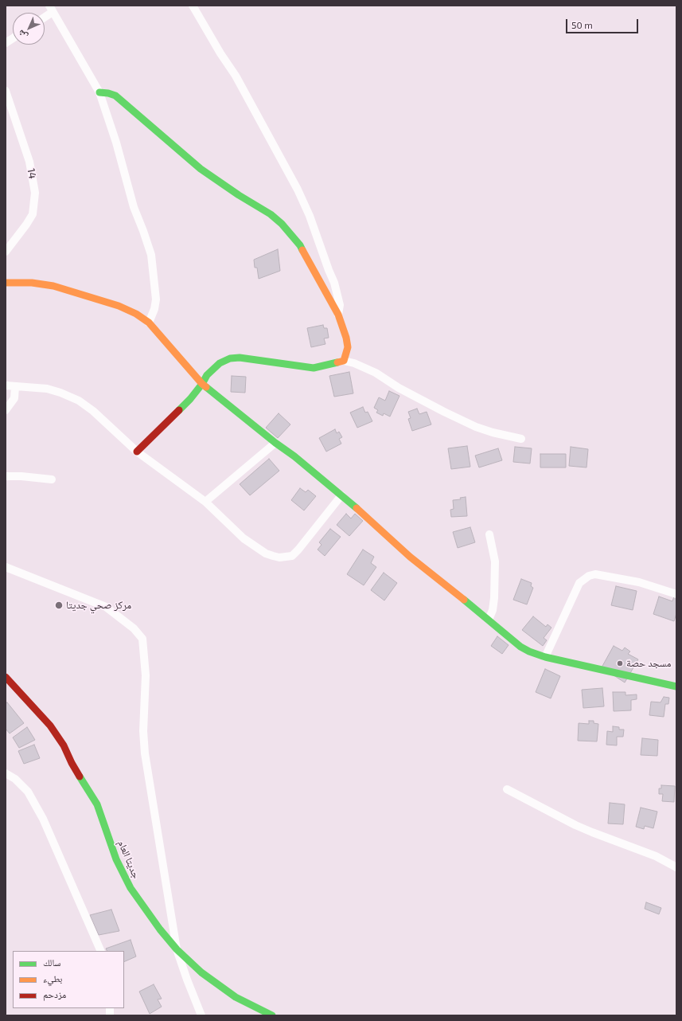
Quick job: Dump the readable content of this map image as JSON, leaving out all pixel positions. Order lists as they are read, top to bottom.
{
  "streets": {
    "street": ["14", "جديتا العام"]
  },
  "places": ["مركز صحي جديتا", "مسجد حصة"],
  "legend": ["سالك", "بطيء", "مزدحم"],
  "scale_bar": "50 m",
  "north": "bottom left"
}
